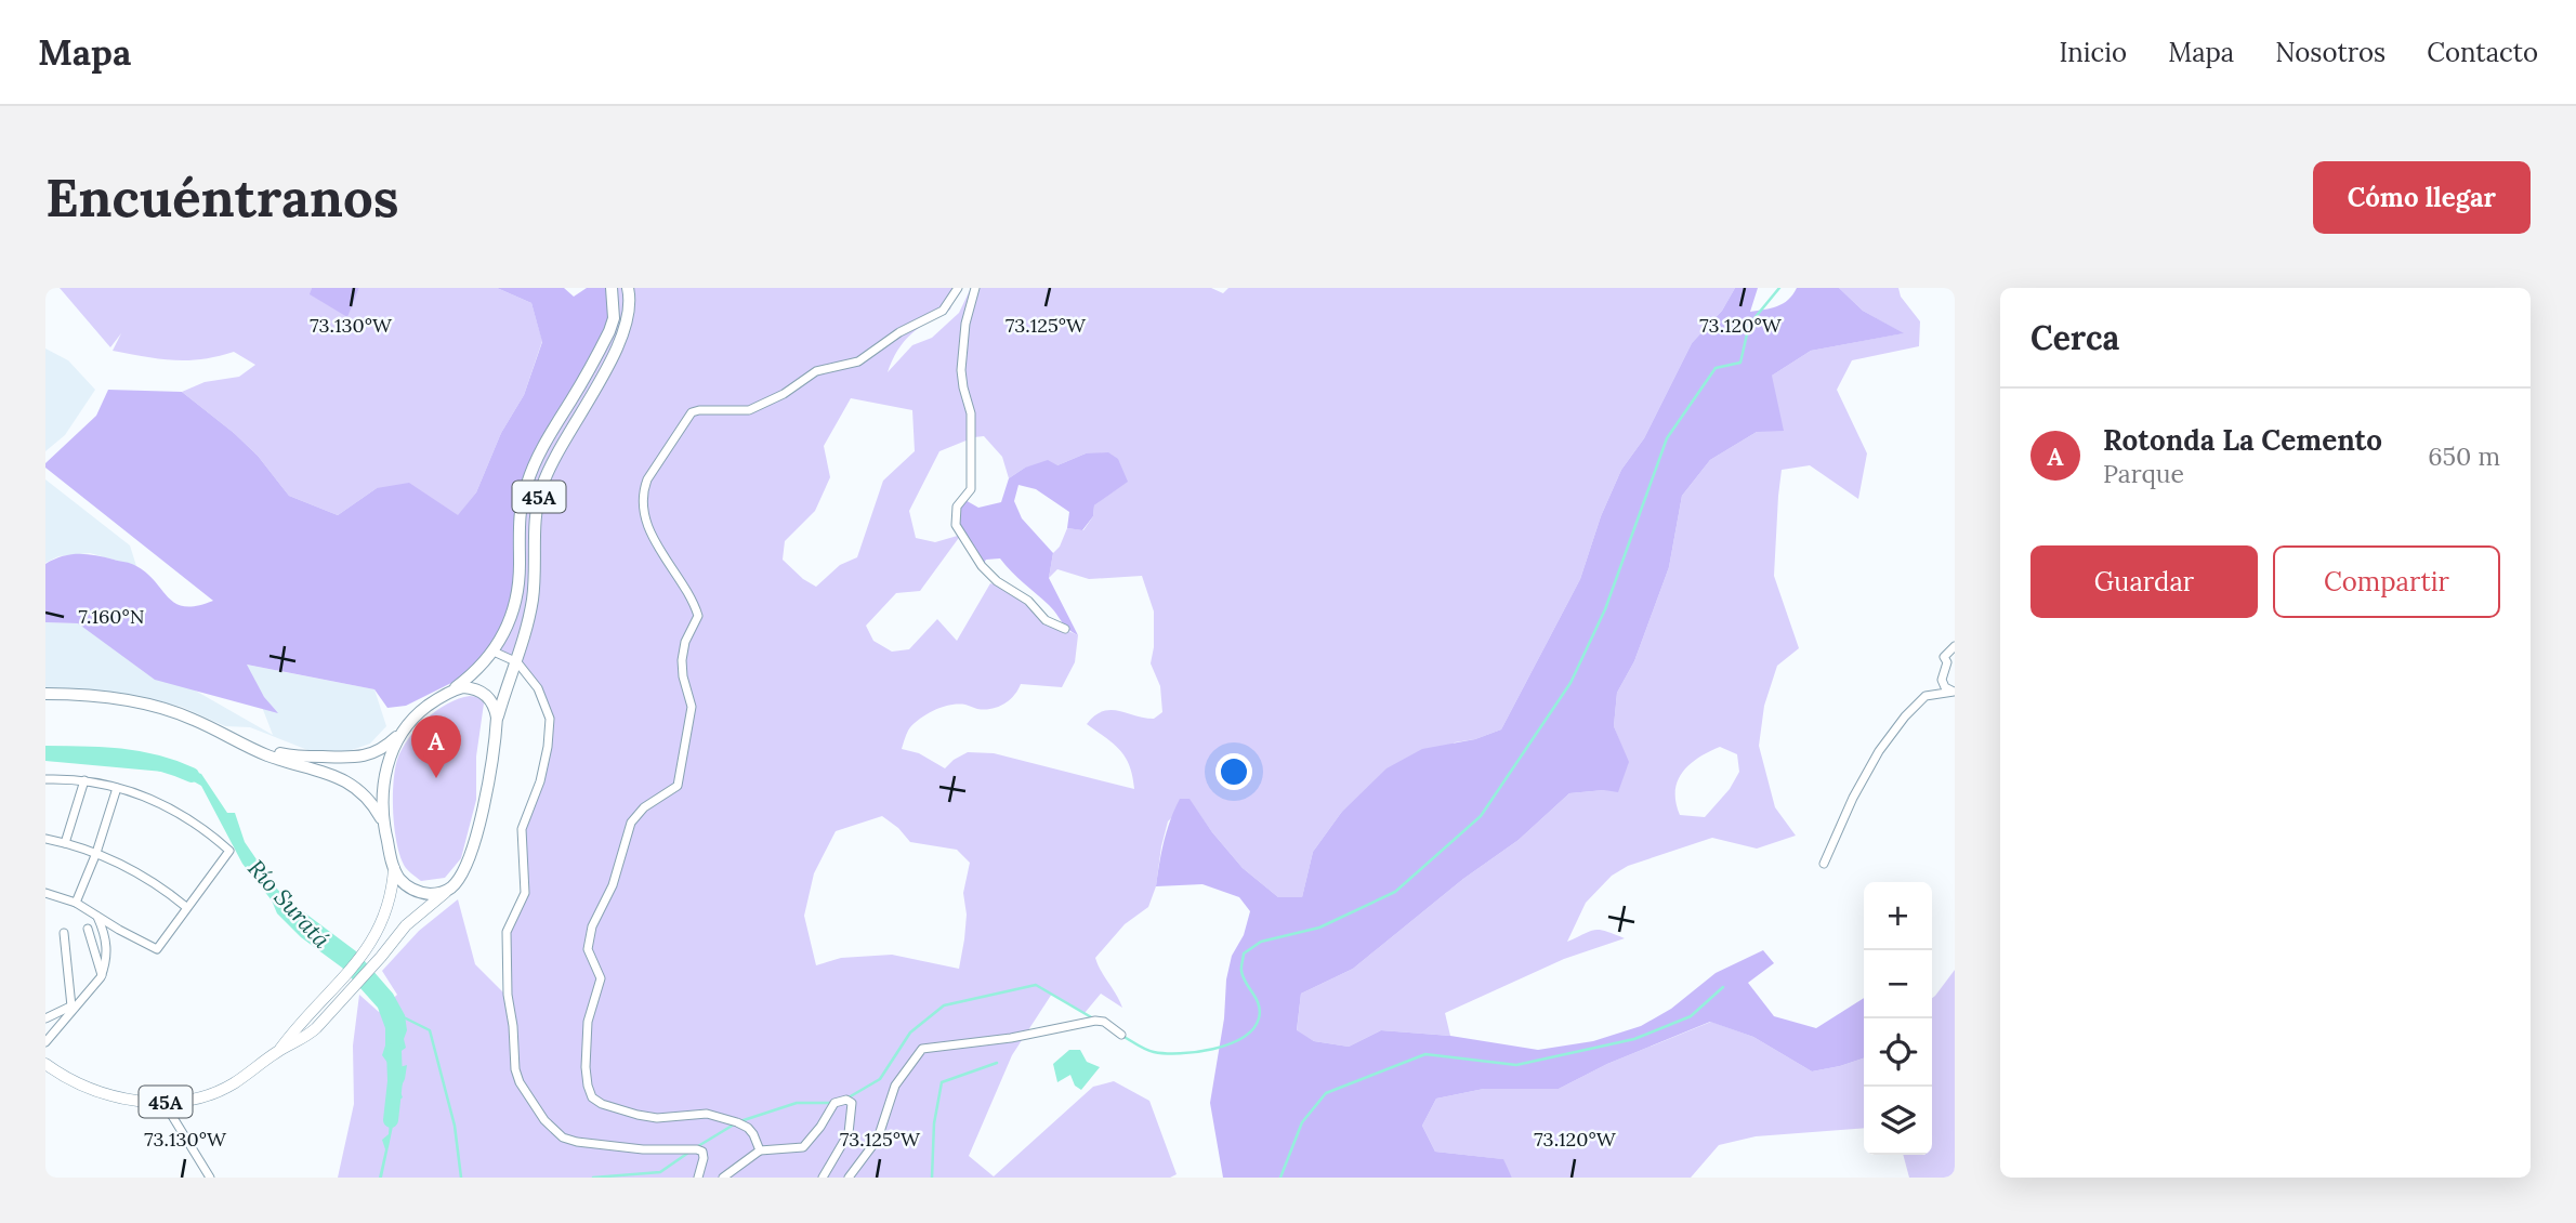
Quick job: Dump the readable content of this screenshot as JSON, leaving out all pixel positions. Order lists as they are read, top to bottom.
{
  "streets": {
    "highway": ["45A"]
  },
  "water": ["Río Suratá"],
  "page": {
    "header": "Mapa",
    "nav": [
      "Inicio",
      "Mapa",
      "Nosotros",
      "Contacto"
    ],
    "buttons": [
      "Cómo llegar",
      ["Guardar", "Compartir"]
    ],
    "title": "Encuéntranos",
    "heading": "Cerca",
    "list": [
      {
        "mark": "A",
        "name": "Rotonda La Cemento",
        "note": "Parque",
        "value": "650 m"
      }
    ],
    "pins": "A",
    "map_buttons": ["+", "−"]
  },
  "coordinates": [
    "73.130°W",
    "73.125°W",
    "73.120°W",
    "7.160°N"
  ]
}
